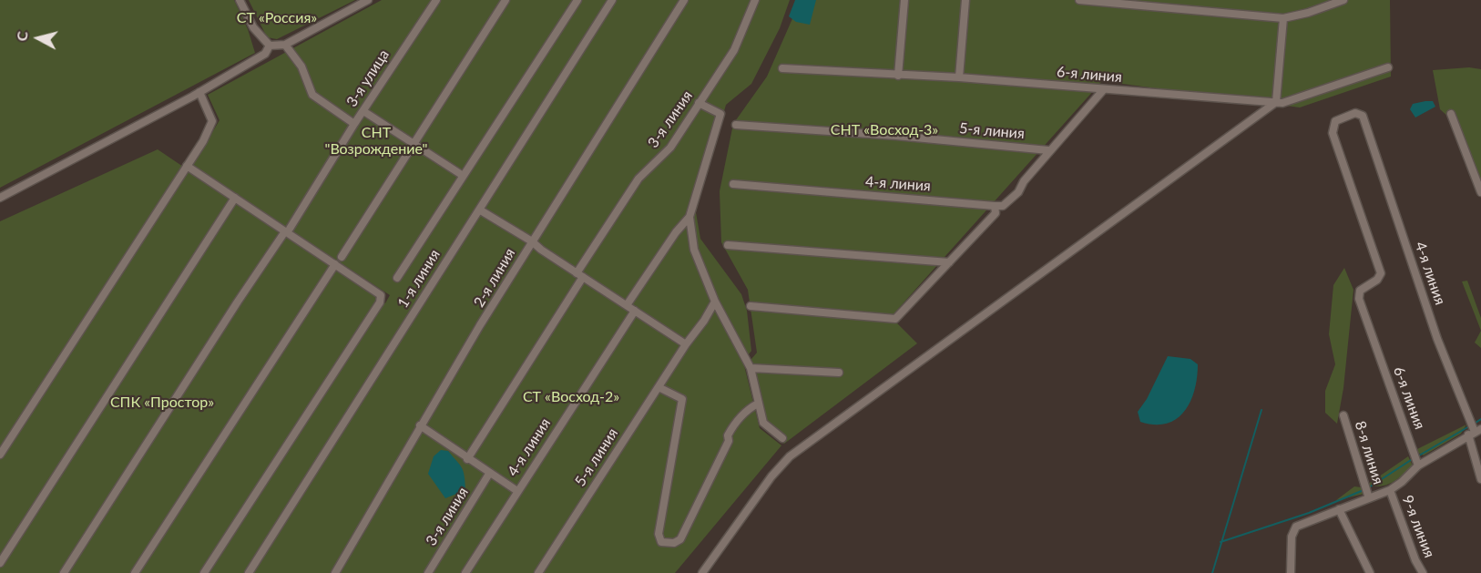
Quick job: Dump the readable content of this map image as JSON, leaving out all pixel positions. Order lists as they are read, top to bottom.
{
  "streets": {
    "street": [
      "6-я линия",
      "3-я улица",
      "3-я линия",
      "5-я линия",
      "4-я линия",
      "2-я линия",
      "1-я линия",
      "8-я линия",
      "9-я линия"
    ]
  },
  "crossings": [
    ["6-я линия", "4-я линия"]
  ],
  "parks": [
    "СТ «Россия»",
    "СНТ «Восход-3»",
    "СНТ \"Возрождение\"",
    "СТ «Восход-2»",
    "СПК «Простор»"
  ],
  "north": "left"
}
